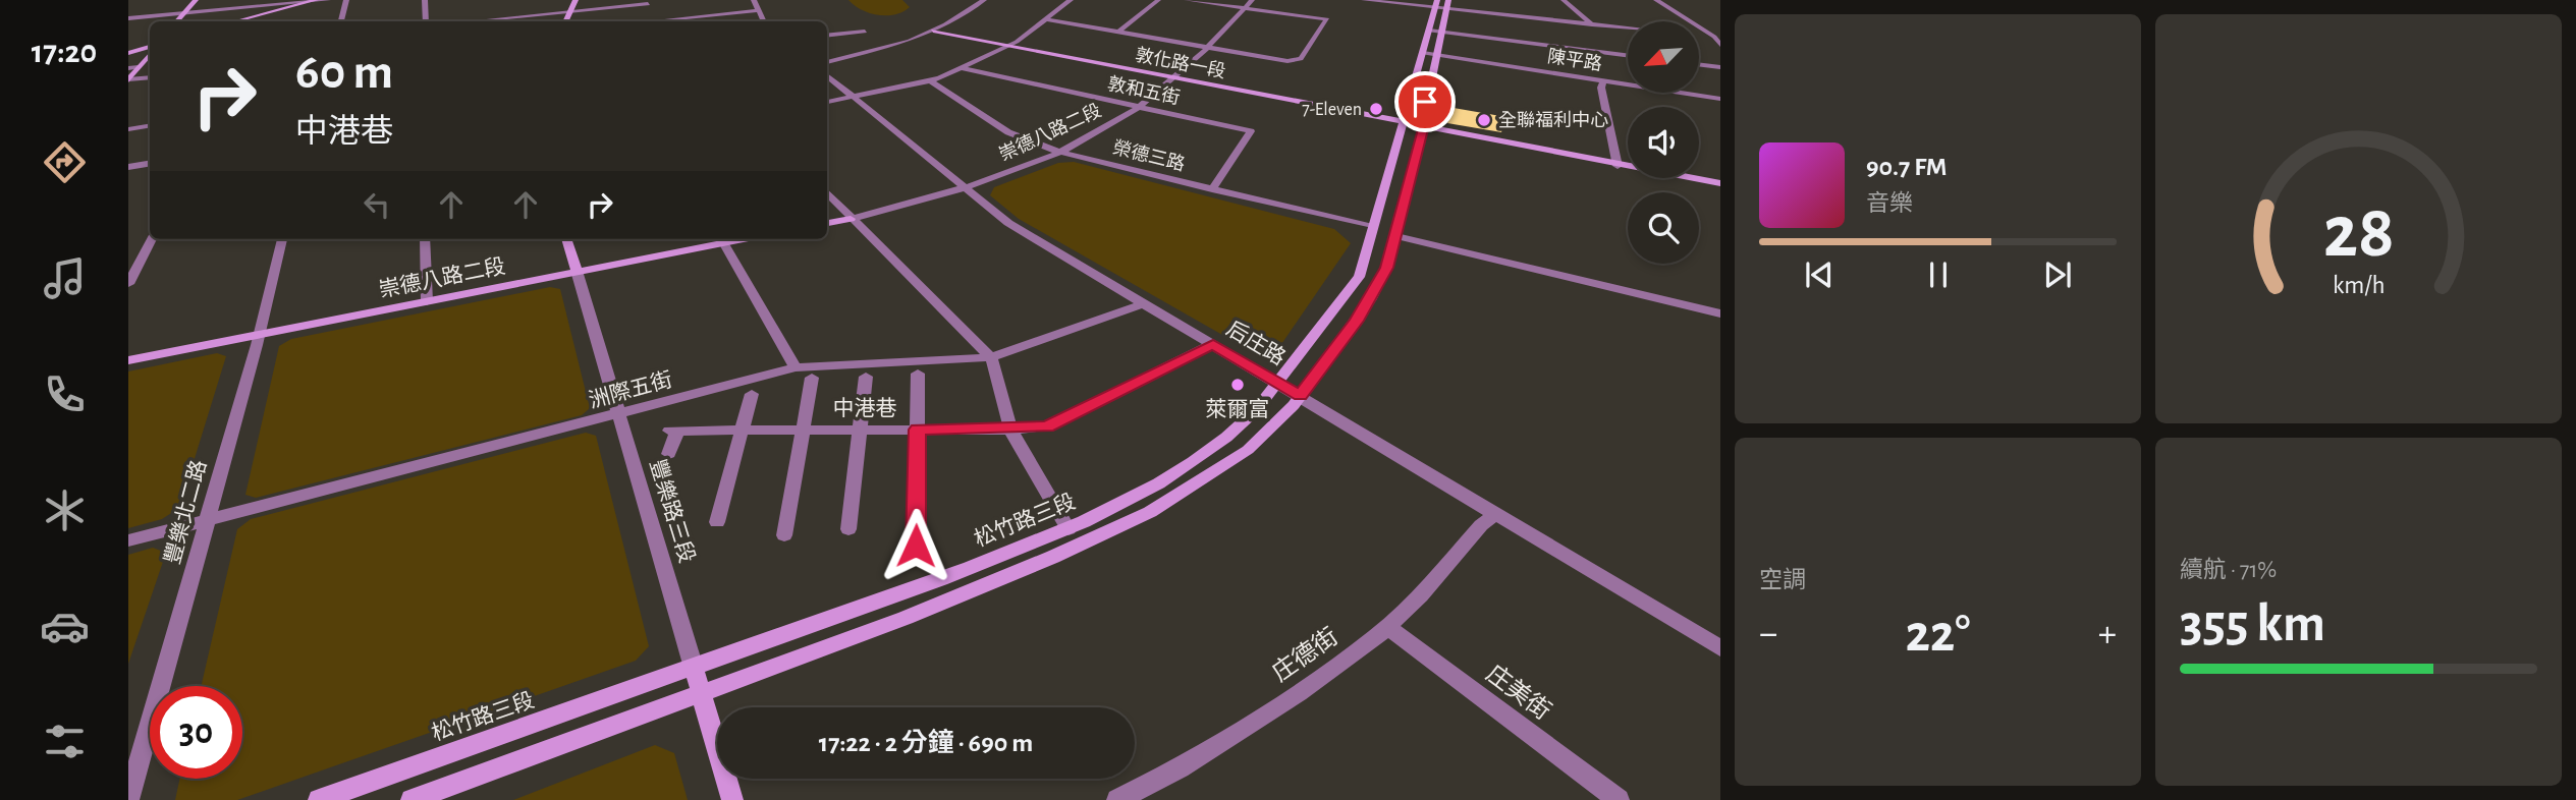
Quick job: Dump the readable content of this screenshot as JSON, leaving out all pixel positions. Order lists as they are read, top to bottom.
{
  "streets": {
    "street": [
      "陳平路",
      "敦化路一段",
      "敦和五街",
      "崇德八路二段",
      "榮德三路",
      "后庄路",
      "洲際五街",
      "中港巷",
      "豐樂路三段",
      "豐樂北二路",
      "松竹路三段",
      "庄德街",
      "庄美街"
    ]
  },
  "crossings": [
    ["陳平路", "松竹路三段"],
    ["敦化路一段", "崇德八路二段"],
    ["敦化路一段", "松竹路三段"],
    ["敦和五街", "崇德八路二段"],
    ["敦和五街", "榮德三路"],
    ["崇德八路二段", "榮德三路"],
    ["崇德八路二段", "后庄路"],
    ["崇德八路二段", "豐樂路三段"],
    ["崇德八路二段", "豐樂北二路"],
    ["榮德三路", "松竹路三段"],
    ["后庄路", "洲際五街"],
    ["后庄路", "中港巷"],
    ["后庄路", "松竹路三段"],
    ["后庄路", "庄德街"],
    ["洲際五街", "豐樂路三段"],
    ["洲際五街", "豐樂北二路"],
    ["豐樂路三段", "松竹路三段"],
    ["庄德街", "庄美街"]
  ],
  "places": ["7-Eleven", "全聯福利中心", "萊爾富"],
  "north": "bottom left",
  "page": {
    "tabs": "17:20",
    "turn": ["60 m", "中港巷"],
    "song": ["90.7 FM", "音樂"],
    "tile": [
      "空調",
      ["續航 · 71%", "355 km"]
    ],
    "heat": ["−", "22°", "+"],
    "limit": "30",
    "trip": "17:22 · 2 分鐘 · 690 m",
    "gauge": ["28", "km/h"]
  }
}
